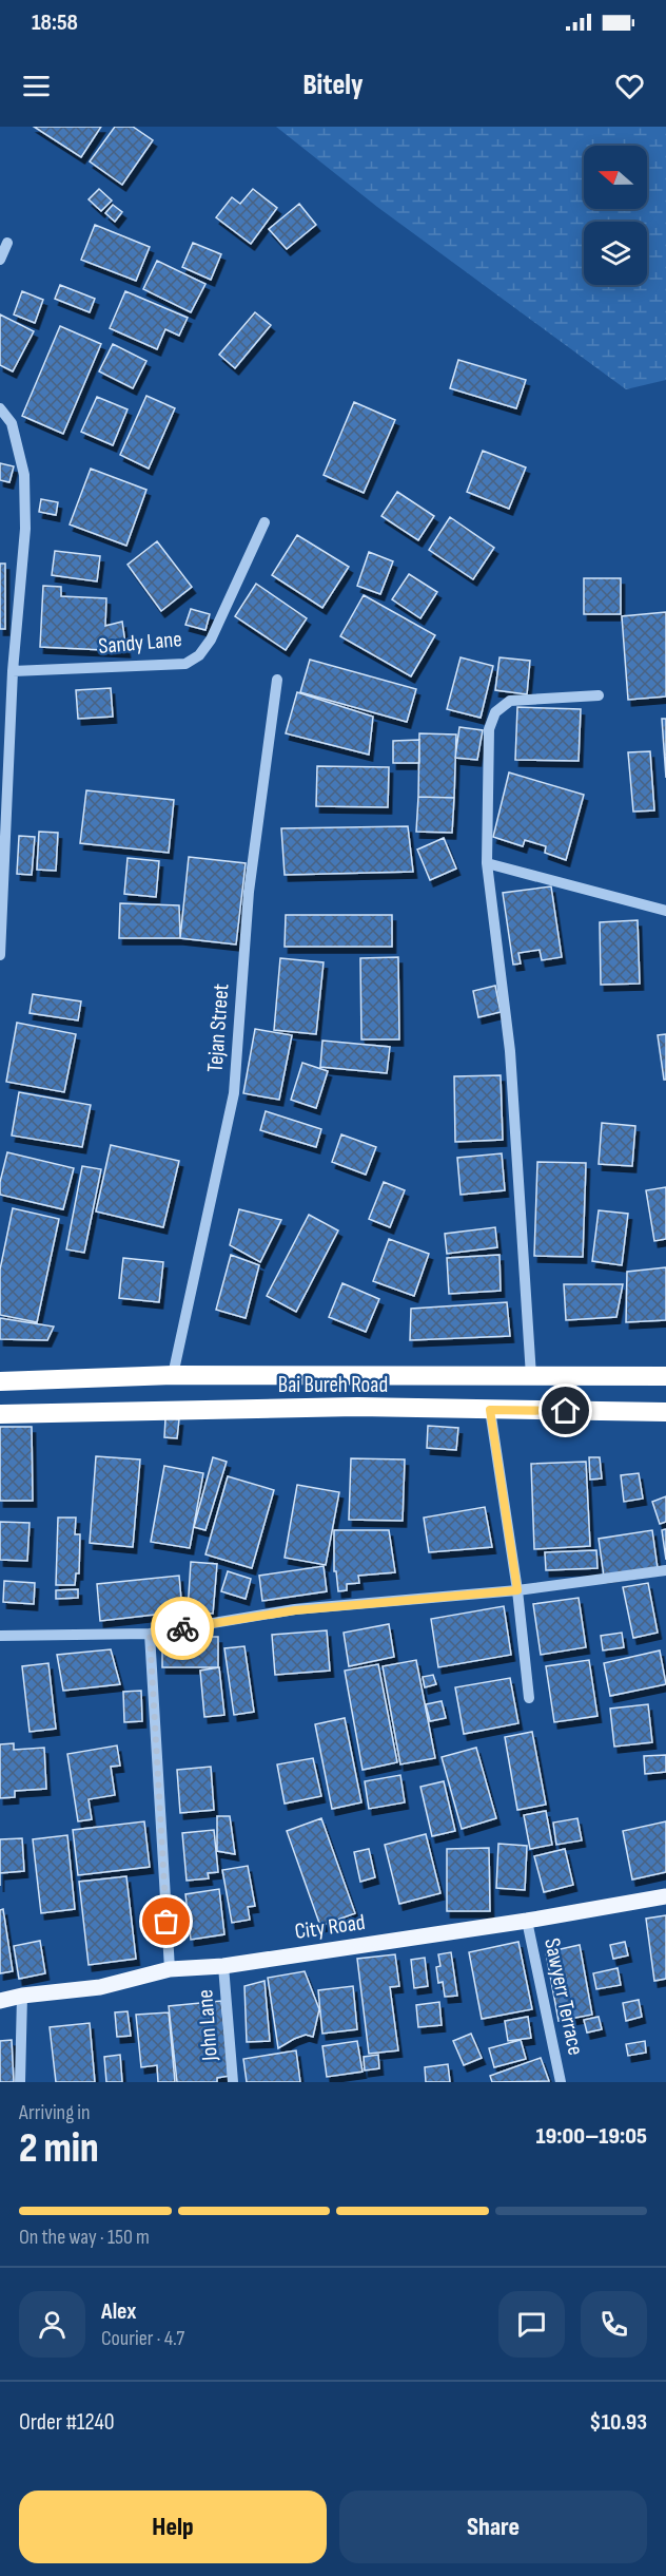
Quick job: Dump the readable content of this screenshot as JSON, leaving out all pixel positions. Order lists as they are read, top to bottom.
{
  "streets": {
    "highway": ["Bai Bureh Road"],
    "main road": ["City Road"],
    "street": [
      "Sandy Lane",
      "Tejan Street",
      "Sawyerr Terrace",
      "John Lane"
    ]
  },
  "crossings": [
    ["Tejan Street", "Bai Bureh Road"],
    ["City Road", "Sawyerr Terrace"],
    ["City Road", "John Lane"]
  ],
  "north": "left",
  "page": {
    "status": "18:58",
    "header": "Bitely",
    "heading": ["2 min", "Arriving in", "19:00–19:05"],
    "panel": [
      "Alex",
      "Courier · 4.7",
      "Order #1240",
      "$10.93"
    ],
    "bar": "On the way · 150 m",
    "buttons": ["Help", "Share"]
  }
}
